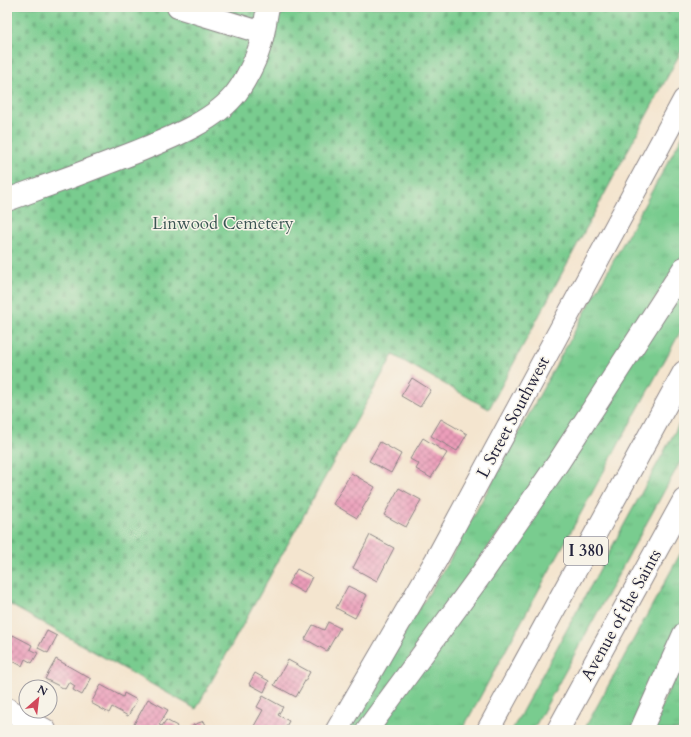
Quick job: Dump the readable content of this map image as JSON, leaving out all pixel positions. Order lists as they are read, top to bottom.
{
  "streets": {
    "main road": ["L Street Southwest", "I 380", "Avenue of the Saints"]
  },
  "parks": ["Linwood Cemetery"],
  "north": "top right"
}
